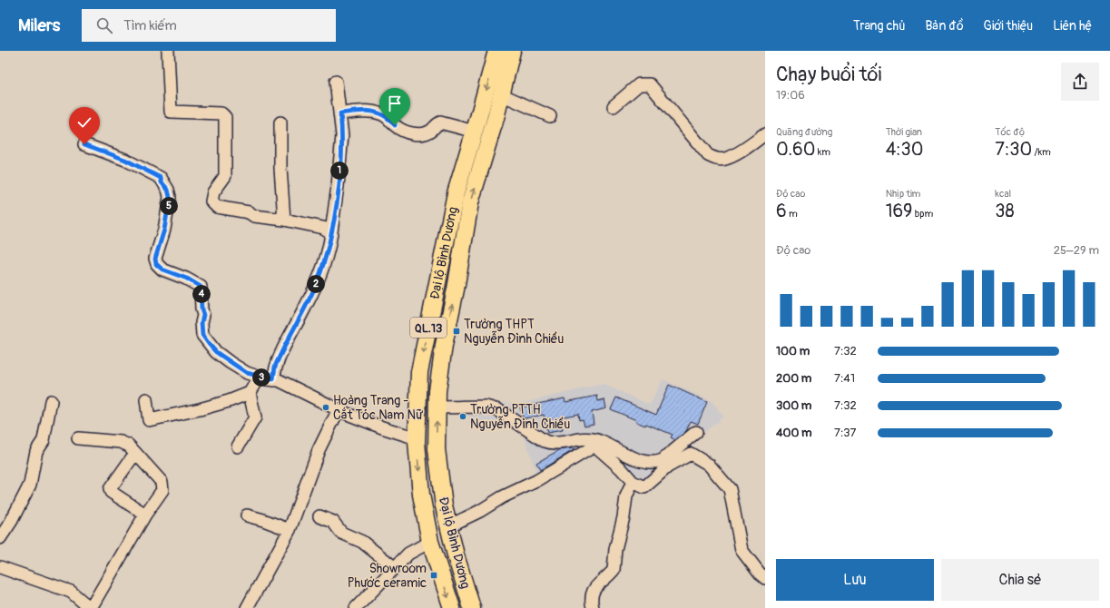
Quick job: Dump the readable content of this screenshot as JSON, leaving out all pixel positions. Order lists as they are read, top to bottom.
{
  "streets": {
    "highway": ["Đại lộ Bình Dương", "QL.13"]
  },
  "places": {
    "transit": ["Trường THPT Nguyễn Đình Chiểu", "Showroom Phước ceramic"],
    "other": ["Hoàng Trang - Cắt Tóc Nam Nữ", "Trường PTTH Nguyễn Đình Chiểu"]
  },
  "page": {
    "header": "Milers",
    "search": "Tìm kiếm",
    "nav": [
      "Trang chủ",
      "Bản đồ",
      "Giới thiệu",
      "Liên hệ"
    ],
    "heading": ["Chạy buổi tối", "19:06"],
    "stats": [
      ["Quãng đường", "0.60 km"],
      ["Thời gian", "4:30"],
      ["Tốc độ", "7:30 /km"],
      ["Độ cao", "6 m"],
      ["Nhịp tim", "169 bpm"],
      ["kcal", "38"]
    ],
    "pins": [
      "1",
      "5",
      "2",
      "4",
      "3"
    ],
    "chart": ["Độ cao", "25–29 m"],
    "list": [
      {
        "name": "100 m",
        "note": "7:32"
      },
      {
        "name": "200 m",
        "note": "7:41"
      },
      {
        "name": "300 m",
        "note": "7:32"
      },
      {
        "name": "400 m",
        "note": "7:37"
      }
    ],
    "buttons": ["Lưu", "Chia sẻ"]
  }
}
